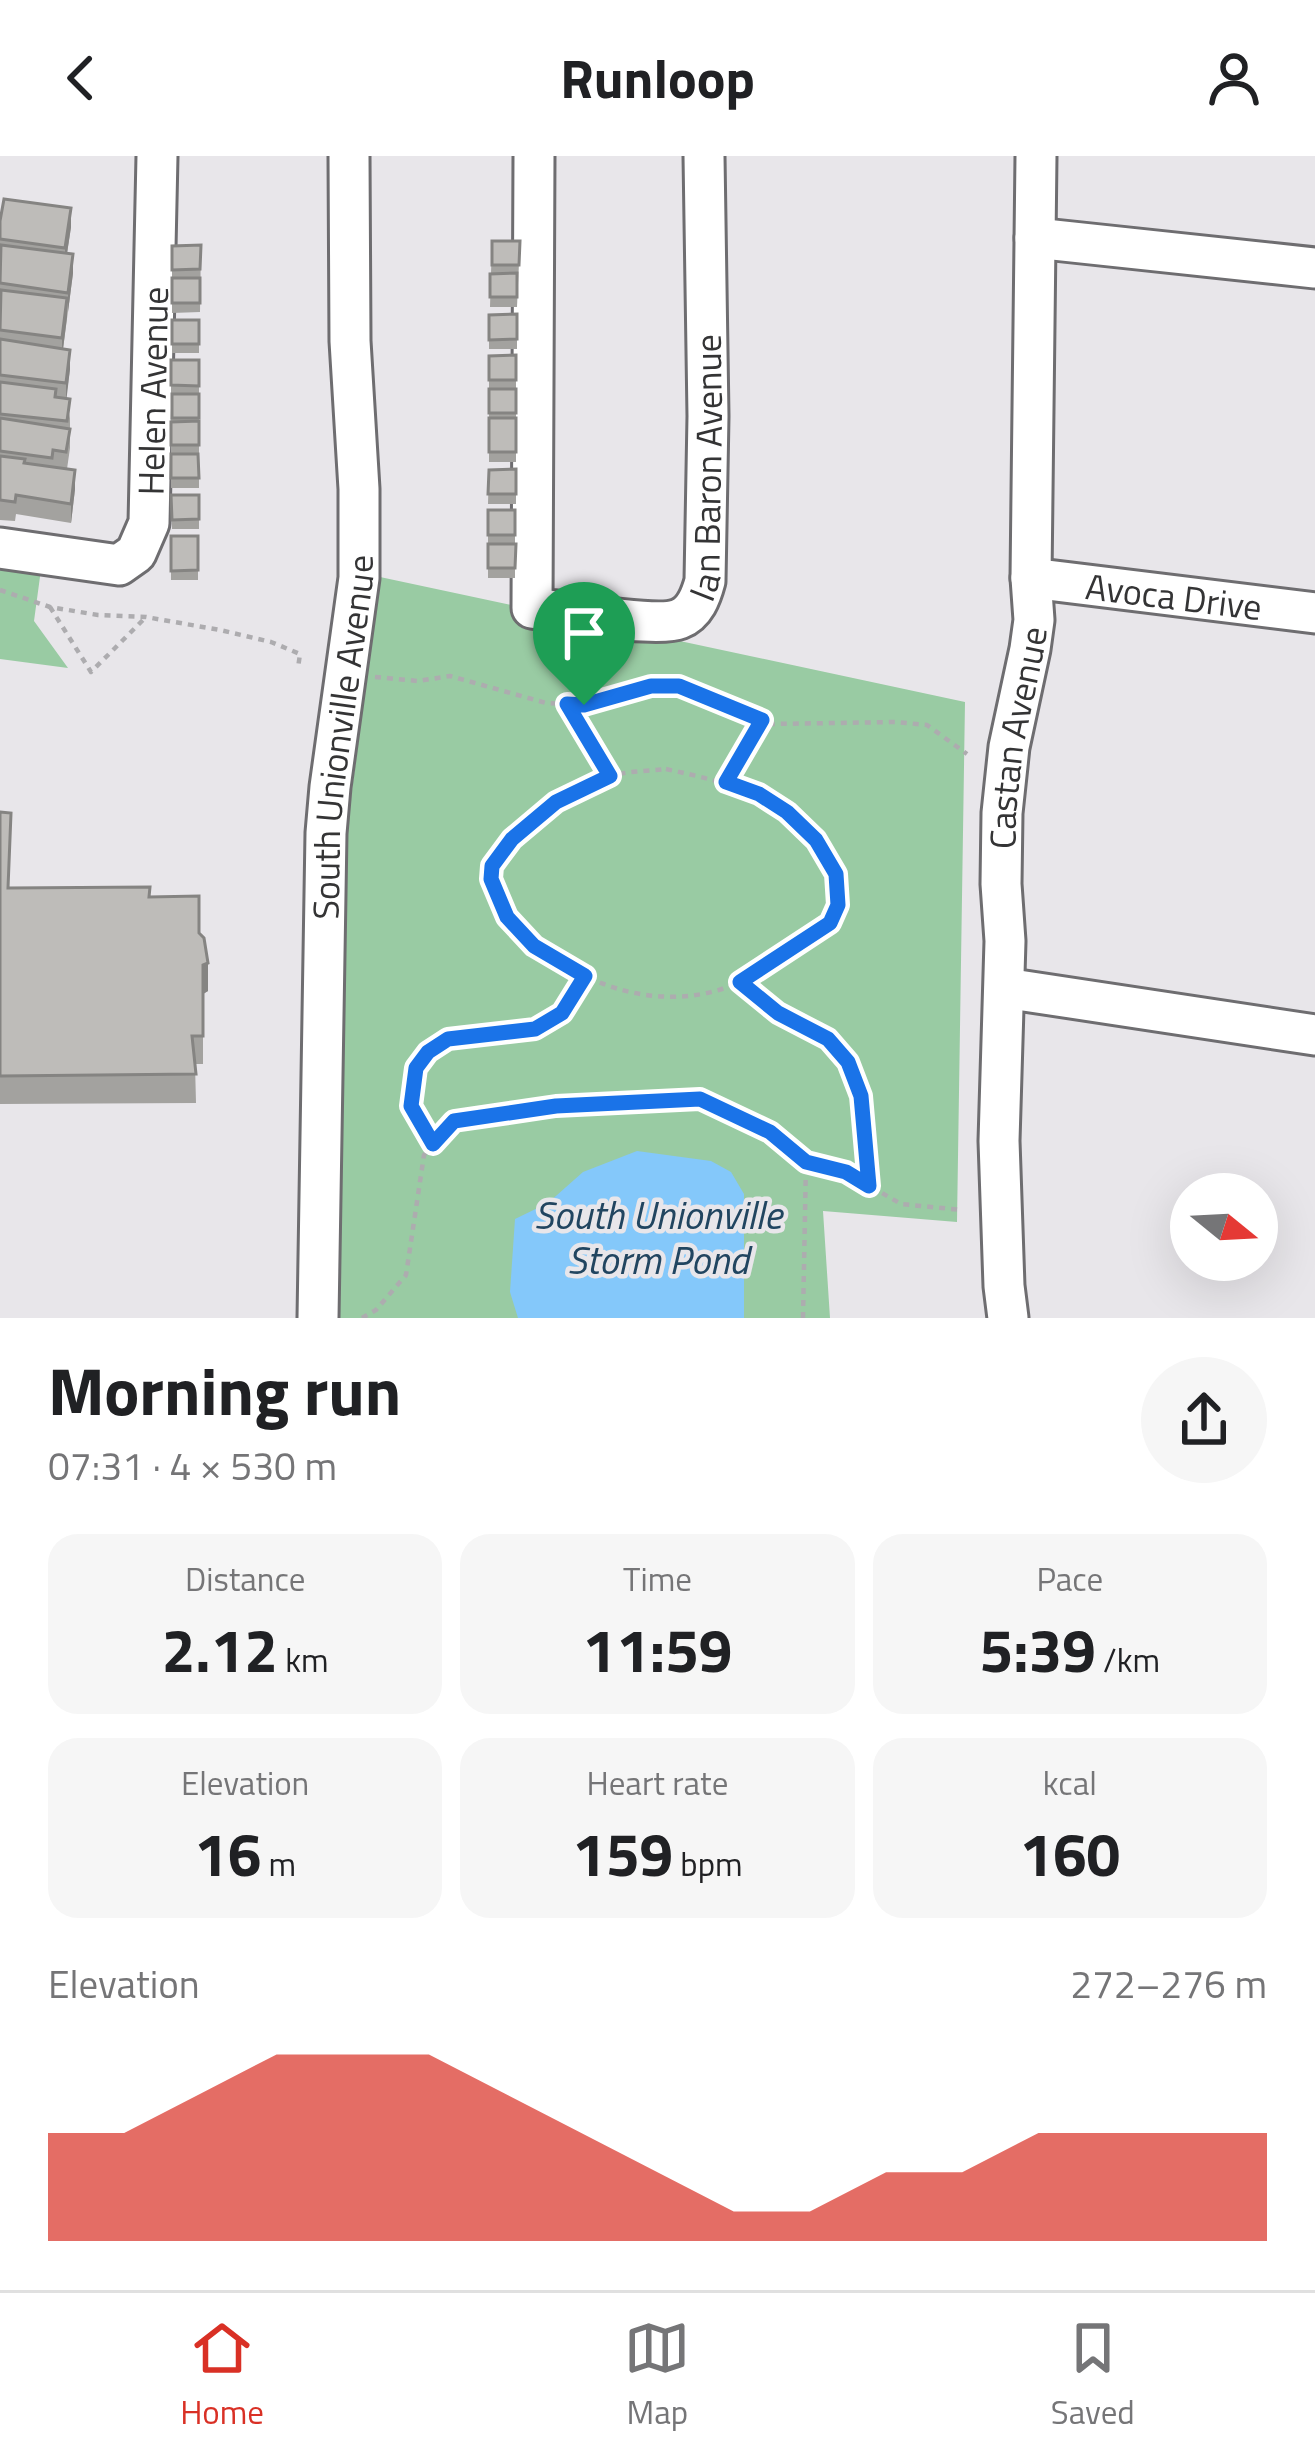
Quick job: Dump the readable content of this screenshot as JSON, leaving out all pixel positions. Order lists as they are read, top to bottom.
{
  "streets": {
    "street": [
      "Helen Avenue",
      "Ian Baron Avenue",
      "Avoca Drive",
      "South Unionville Avenue",
      "Castan Avenue"
    ]
  },
  "crossings": [
    ["Avoca Drive", "Castan Avenue"]
  ],
  "water": ["South Unionville Storm Pond"],
  "north": "right",
  "page": {
    "header": "Runloop",
    "heading": ["Morning run", "07:31 · 4 × 530 m"],
    "stats": [
      ["Distance", "2.12 km"],
      ["Time", "11:59"],
      ["Pace", "5:39 /km"],
      ["Elevation", "16 m"],
      ["Heart rate", "159 bpm"],
      ["kcal", "160"]
    ],
    "chart": ["Elevation", "272–276 m"],
    "tabs": ["Home", "Map", "Saved"]
  }
}
